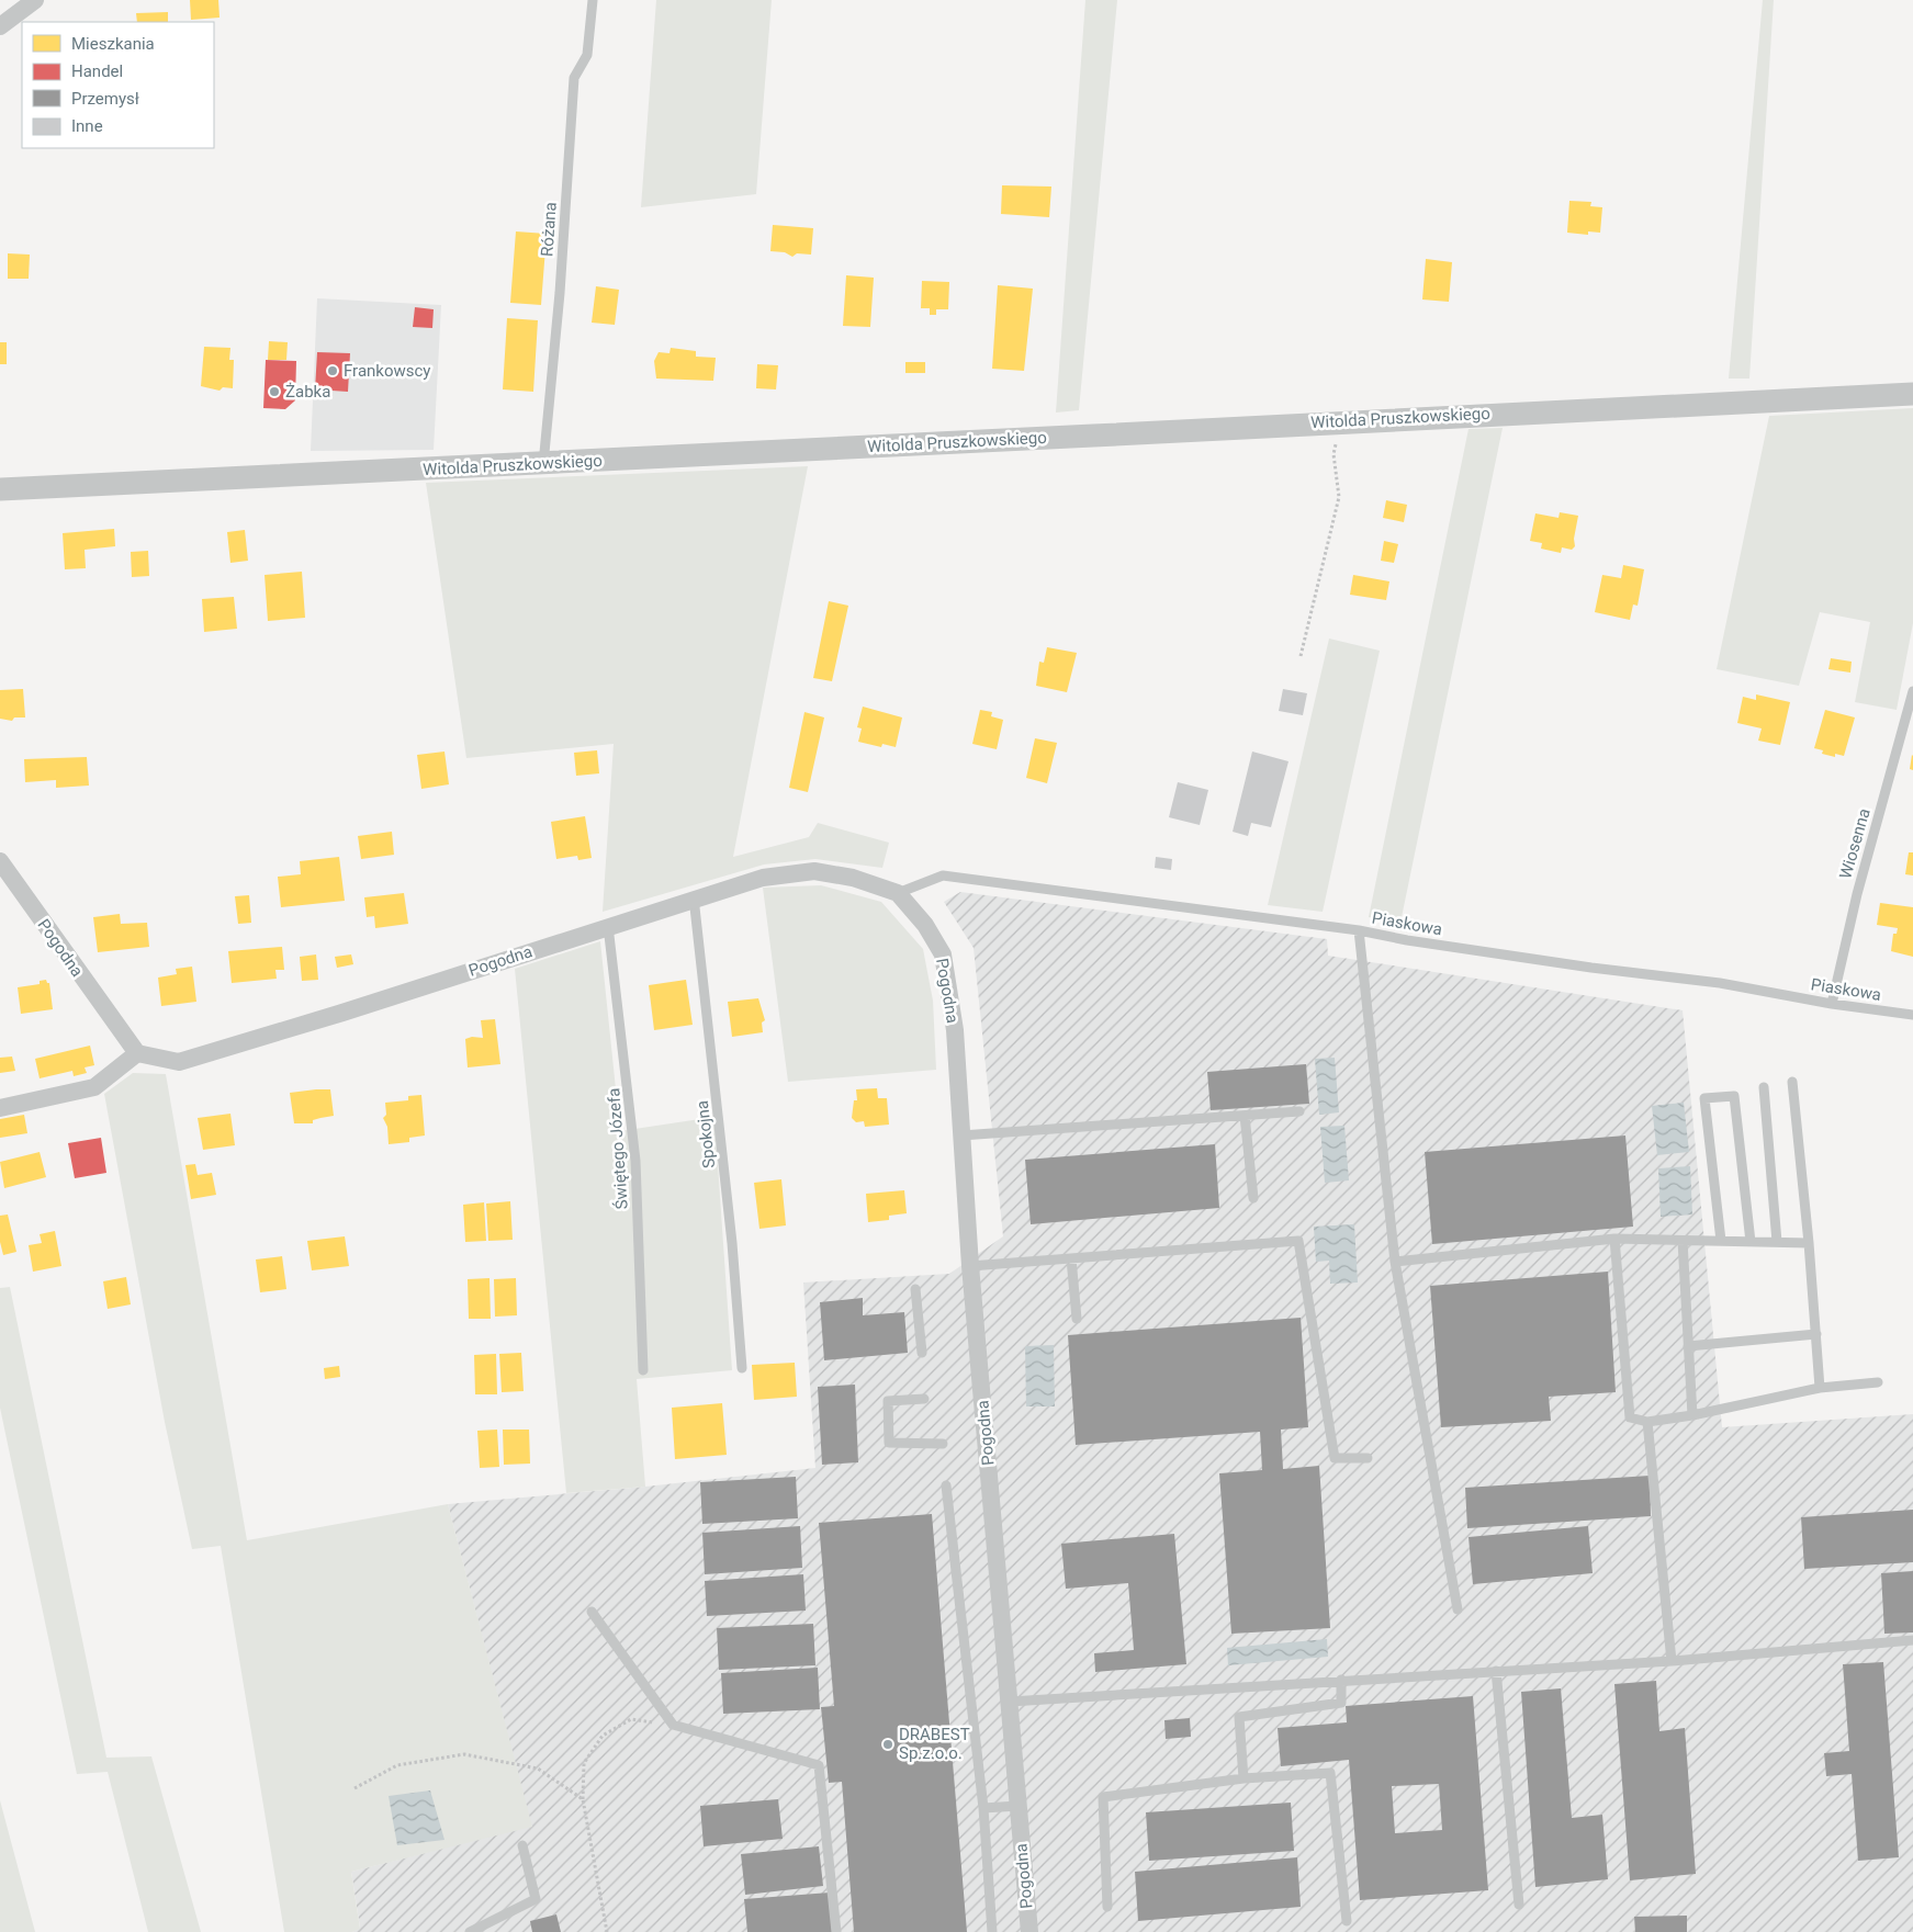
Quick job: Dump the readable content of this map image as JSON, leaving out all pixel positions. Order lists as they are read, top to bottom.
{
  "streets": {
    "street": ["Witolda Pruszkowskiego", "Pogodna"],
    "lane": [
      "Różana",
      "Wiosenna",
      "Piaskowa",
      "Spokojna",
      "Świętego Józefa"
    ]
  },
  "crossings": [
    ["Różana", "Witolda Pruszkowskiego"],
    ["Wiosenna", "Piaskowa"],
    ["Piaskowa", "Pogodna"],
    ["Pogodna", "Spokojna"],
    ["Pogodna", "Świętego Józefa"]
  ],
  "places": ["Frankowscy", "Żabka", "DRABEST Sp.z.o.o."],
  "legend": [
    "Mieszkania",
    "Handel",
    "Przemysł",
    "Inne"
  ]
}
